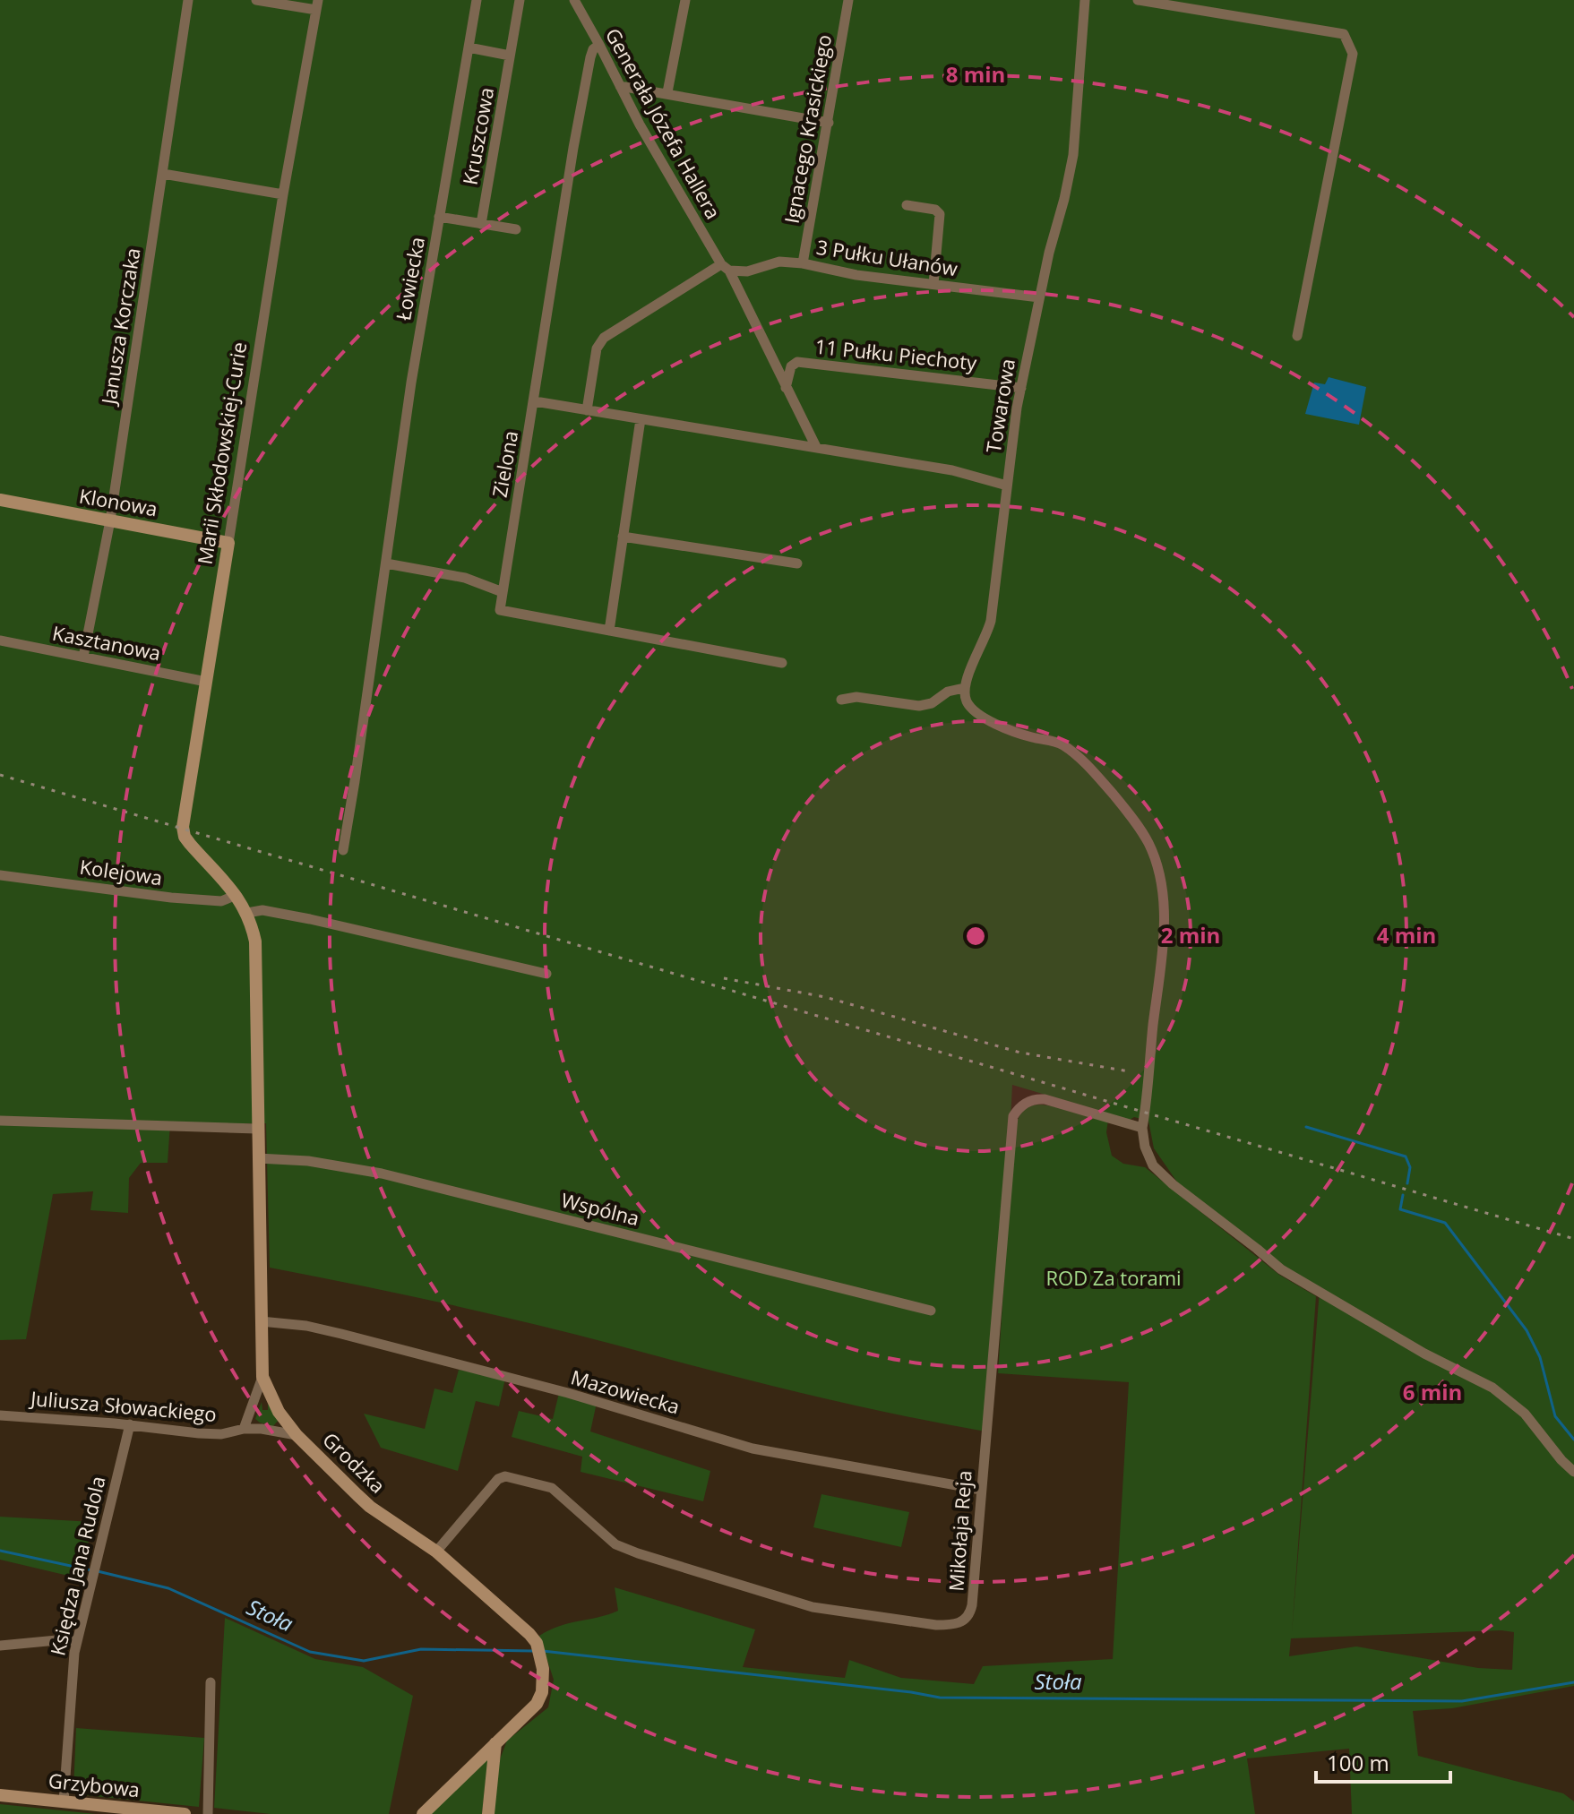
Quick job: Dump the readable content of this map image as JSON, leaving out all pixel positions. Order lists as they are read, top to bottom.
{
  "streets": {
    "street": [
      "Generała Józefa Hallera",
      "Ignacego Krasickiego",
      "Kruszcowa",
      "3 Pułku Ułanów",
      "Łowiecka",
      "Janusza Korczaka",
      "11 Pułku Piechoty",
      "Towarowa",
      "Marii Skłodowskiej-Curie",
      "Zielona",
      "Klonowa",
      "Kasztanowa",
      "Kolejowa",
      "Wspólna",
      "Mazowiecka",
      "Juliusza Słowackiego",
      "Grodzka",
      "Mikołaja Reja",
      "Księdza Jana Rudola",
      "Grzybowa"
    ]
  },
  "crossings": [
    ["Generała Józefa Hallera", "3 Pułku Ułanów"],
    ["Generała Józefa Hallera", "11 Pułku Piechoty"],
    ["Generała Józefa Hallera", "Zielona"],
    ["Ignacego Krasickiego", "3 Pułku Ułanów"],
    ["3 Pułku Ułanów", "Towarowa"],
    ["Janusza Korczaka", "Klonowa"],
    ["Janusza Korczaka", "Kasztanowa"],
    ["11 Pułku Piechoty", "Towarowa"],
    ["Marii Skłodowskiej-Curie", "Klonowa"],
    ["Marii Skłodowskiej-Curie", "Kasztanowa"],
    ["Marii Skłodowskiej-Curie", "Kolejowa"],
    ["Marii Skłodowskiej-Curie", "Grodzka"],
    ["Kolejowa", "Grodzka"],
    ["Wspólna", "Grodzka"],
    ["Mazowiecka", "Grodzka"],
    ["Mazowiecka", "Mikołaja Reja"],
    ["Juliusza Słowackiego", "Grodzka"],
    ["Juliusza Słowackiego", "Księdza Jana Rudola"],
    ["Grodzka", "Mikołaja Reja"],
    ["Księdza Jana Rudola", "Grzybowa"]
  ],
  "water": ["Stoła"],
  "parks": ["ROD Za torami"],
  "scale_bar": "100 m",
  "rings": [
    "8 min",
    "2 min",
    "4 min",
    "6 min"
  ]
}
